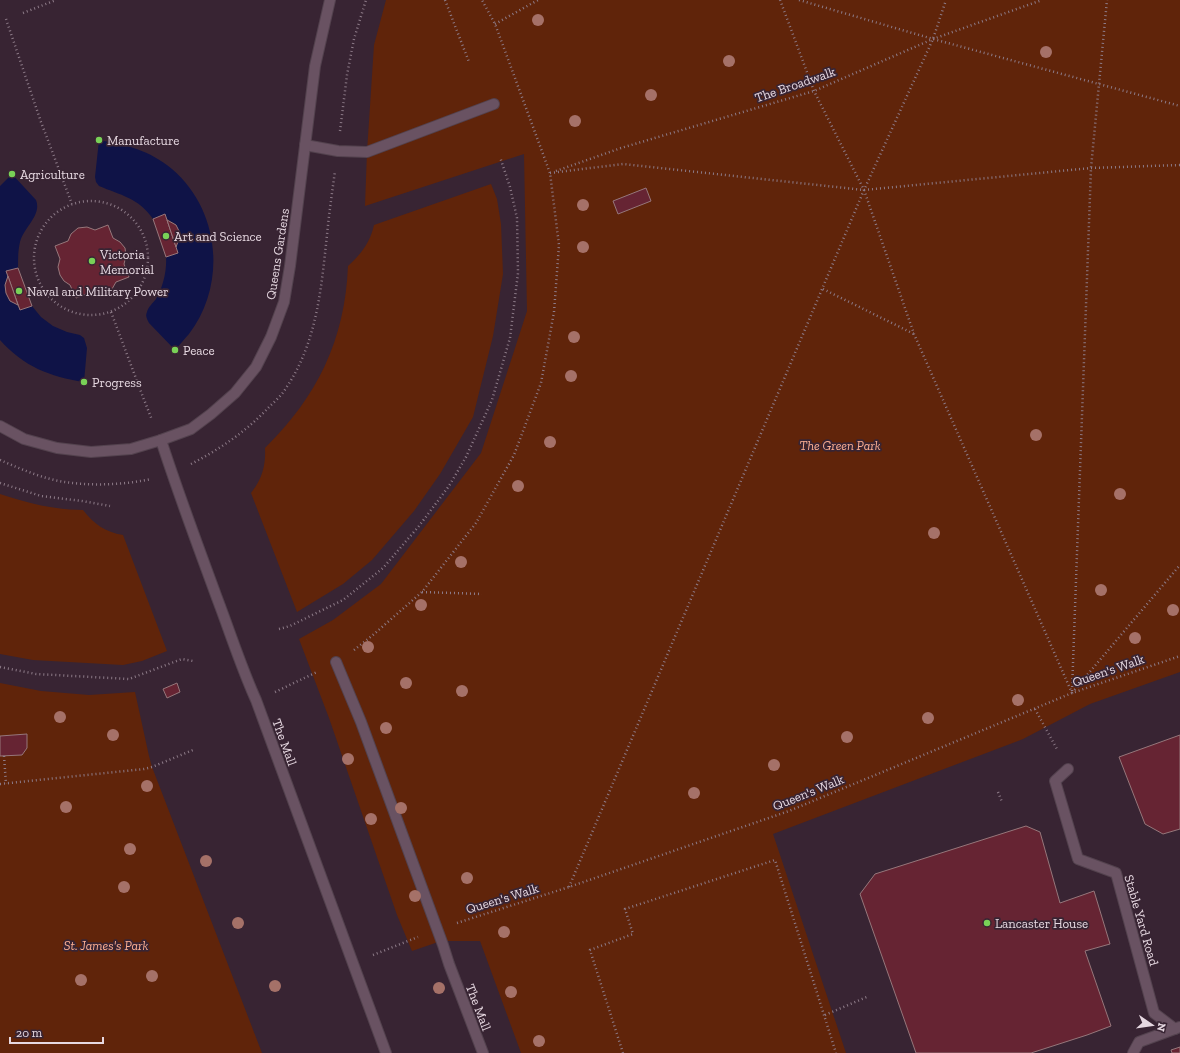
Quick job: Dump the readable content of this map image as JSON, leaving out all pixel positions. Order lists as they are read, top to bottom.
{
  "streets": {
    "street": ["Queens Gardens", "The Mall", "Stable Yard Road"],
    "path": ["The Broadwalk", "Queen's Walk"]
  },
  "crossings": [
    ["Queens Gardens", "The Mall"],
    ["Queen's Walk", "The Mall"]
  ],
  "parks": ["The Green Park", "St. James's Park"],
  "places": [
    "Manufacture",
    "Agriculture",
    "Art and Science",
    "Victoria Memorial",
    "Naval and Military Power",
    "Peace",
    "Progress",
    "Lancaster House"
  ],
  "scale_bar": "20 m",
  "north": "right"
}
